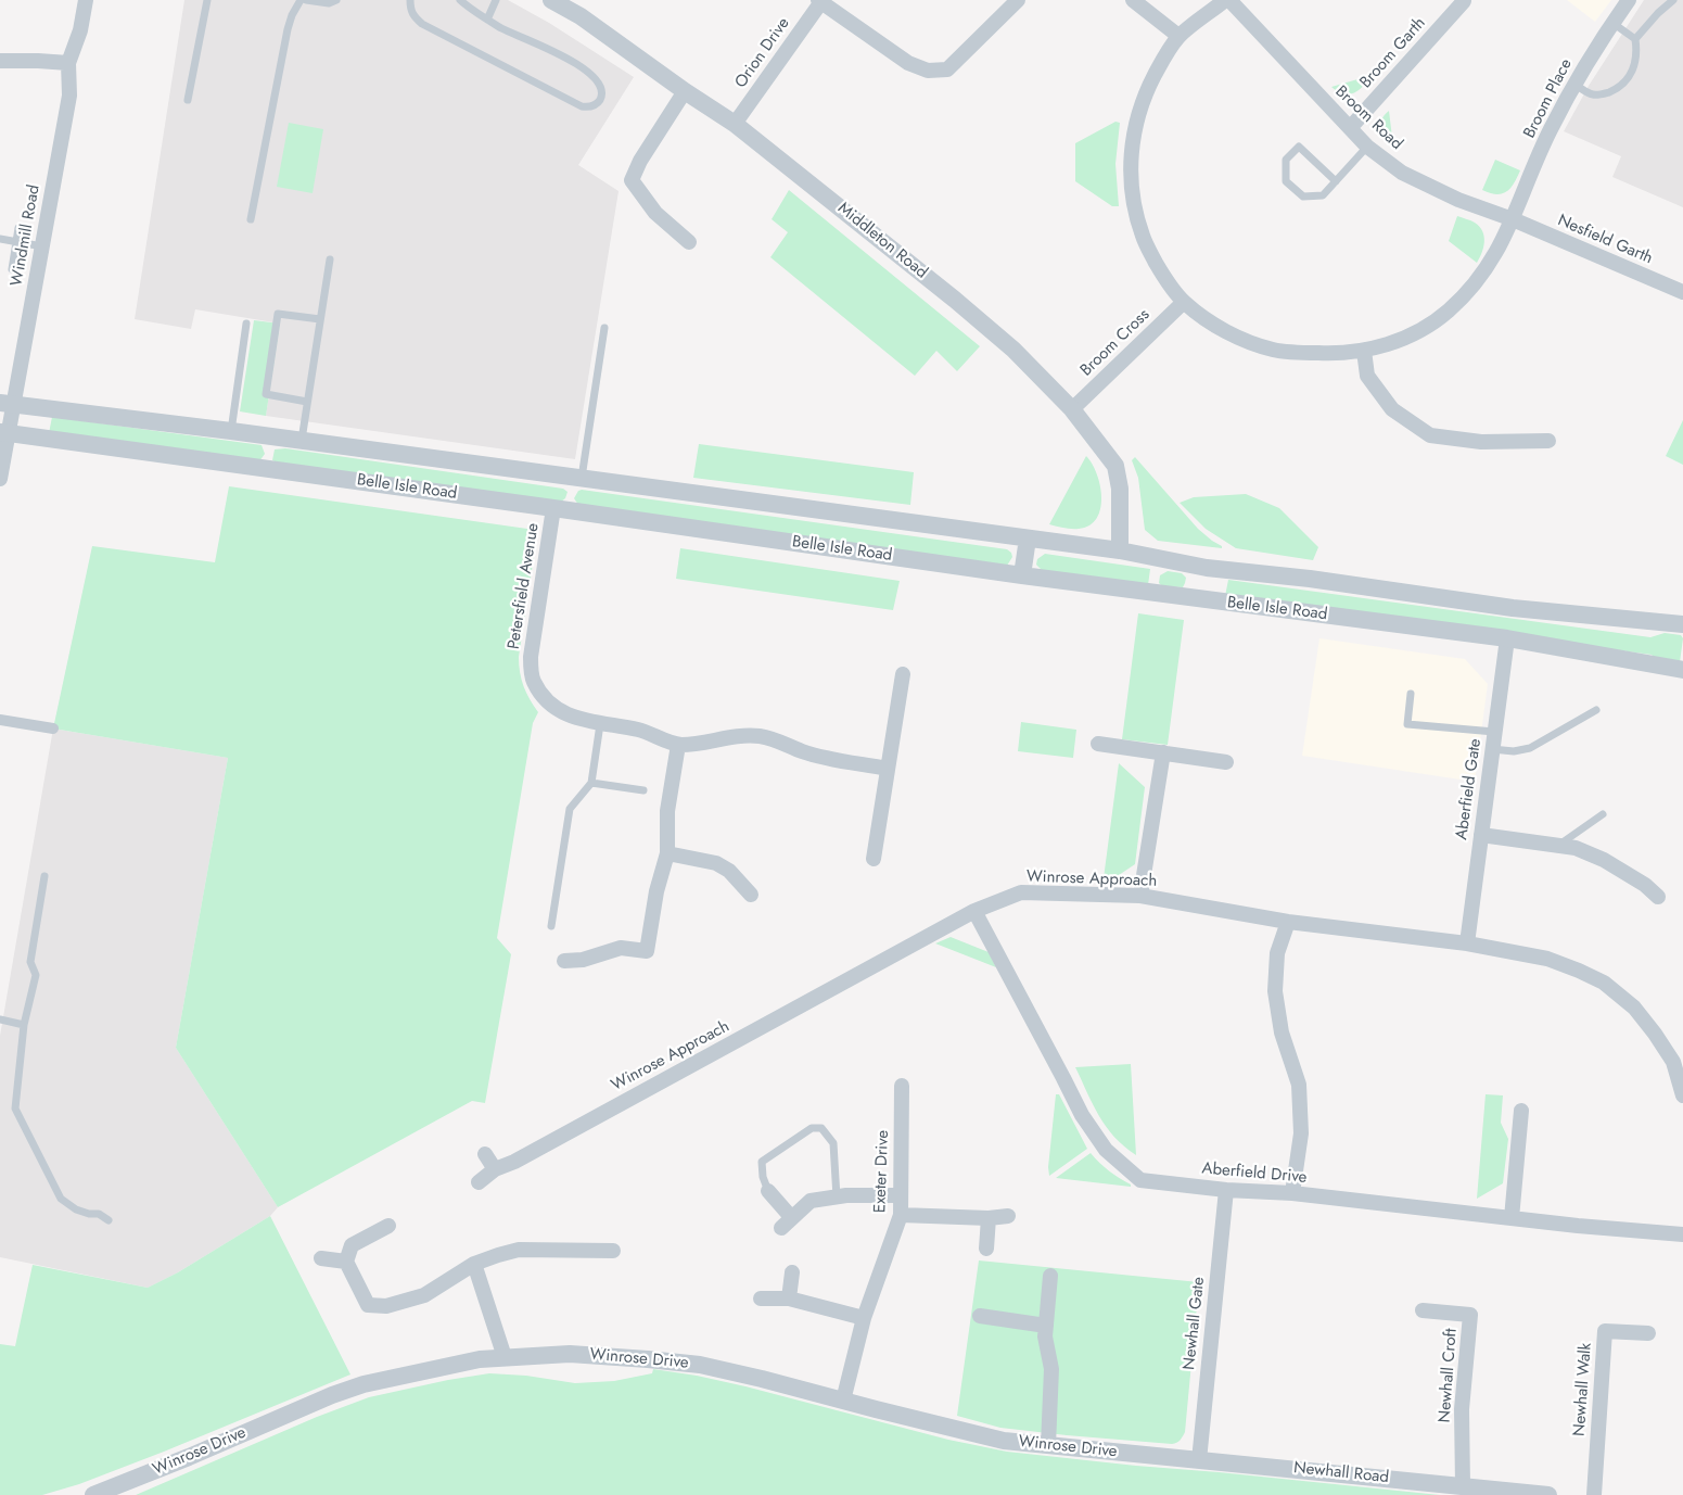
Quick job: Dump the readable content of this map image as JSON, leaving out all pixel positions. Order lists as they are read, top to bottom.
{
  "streets": {
    "street": [
      "Orion Drive",
      "Broom Garth",
      "Broom Place",
      "Broom Road",
      "Windmill Road",
      "Nesfield Garth",
      "Middleton Road",
      "Broom Cross",
      "Belle Isle Road",
      "Petersfield Avenue",
      "Aberfield Gate",
      "Winrose Approach",
      "Exeter Drive",
      "Aberfield Drive",
      "Newhall Gate",
      "Winrose Drive",
      "Newhall Croft",
      "Newhall Walk",
      "Newhall Road"
    ]
  },
  "crossings": [
    ["Orion Drive", "Middleton Road"],
    ["Broom Garth", "Broom Road"],
    ["Broom Place", "Broom Road"],
    ["Broom Place", "Nesfield Garth"],
    ["Broom Place", "Broom Cross"],
    ["Broom Road", "Nesfield Garth"],
    ["Windmill Road", "Belle Isle Road"],
    ["Middleton Road", "Broom Cross"],
    ["Middleton Road", "Belle Isle Road"],
    ["Belle Isle Road", "Petersfield Avenue"],
    ["Belle Isle Road", "Aberfield Gate"],
    ["Aberfield Gate", "Winrose Approach"],
    ["Winrose Approach", "Aberfield Drive"],
    ["Exeter Drive", "Winrose Drive"],
    ["Aberfield Drive", "Newhall Gate"],
    ["Newhall Gate", "Winrose Drive"],
    ["Newhall Gate", "Newhall Road"],
    ["Winrose Drive", "Newhall Road"],
    ["Newhall Croft", "Newhall Road"]
  ]
}
